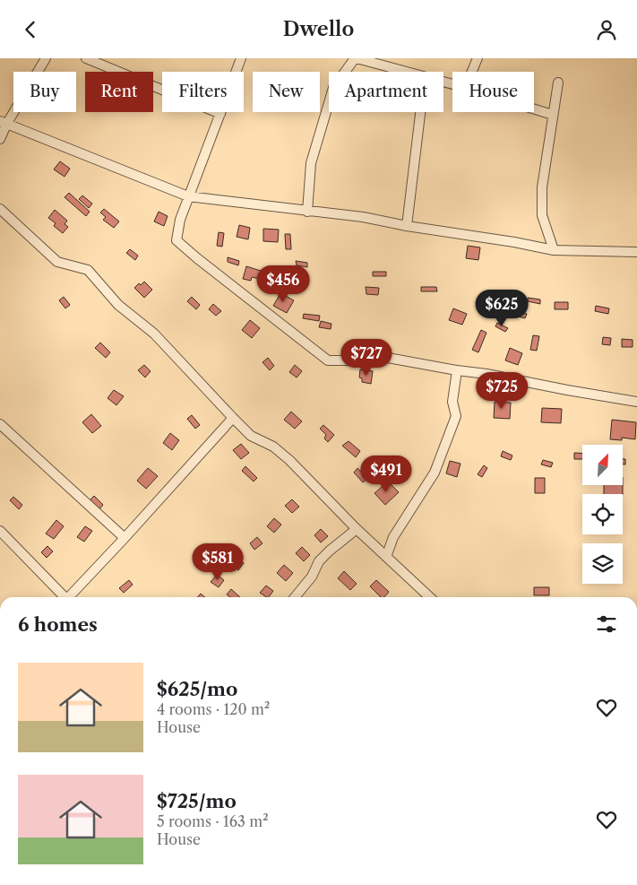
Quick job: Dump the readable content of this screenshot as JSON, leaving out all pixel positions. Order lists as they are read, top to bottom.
{
  "north": "top right",
  "page": {
    "header": "Dwello",
    "chip": [
      "Buy",
      "Rent",
      "Filters",
      "New",
      "Apartment",
      "House"
    ],
    "price": [
      "$456",
      "$625",
      "$727",
      "$725",
      "$491",
      "$581"
    ],
    "heading": "6 homes",
    "list": [
      {
        "name": "$625/mo",
        "note": "4 rooms · 120 m² · House"
      },
      {
        "name": "$725/mo",
        "note": "5 rooms · 163 m² · House"
      }
    ]
  }
}
